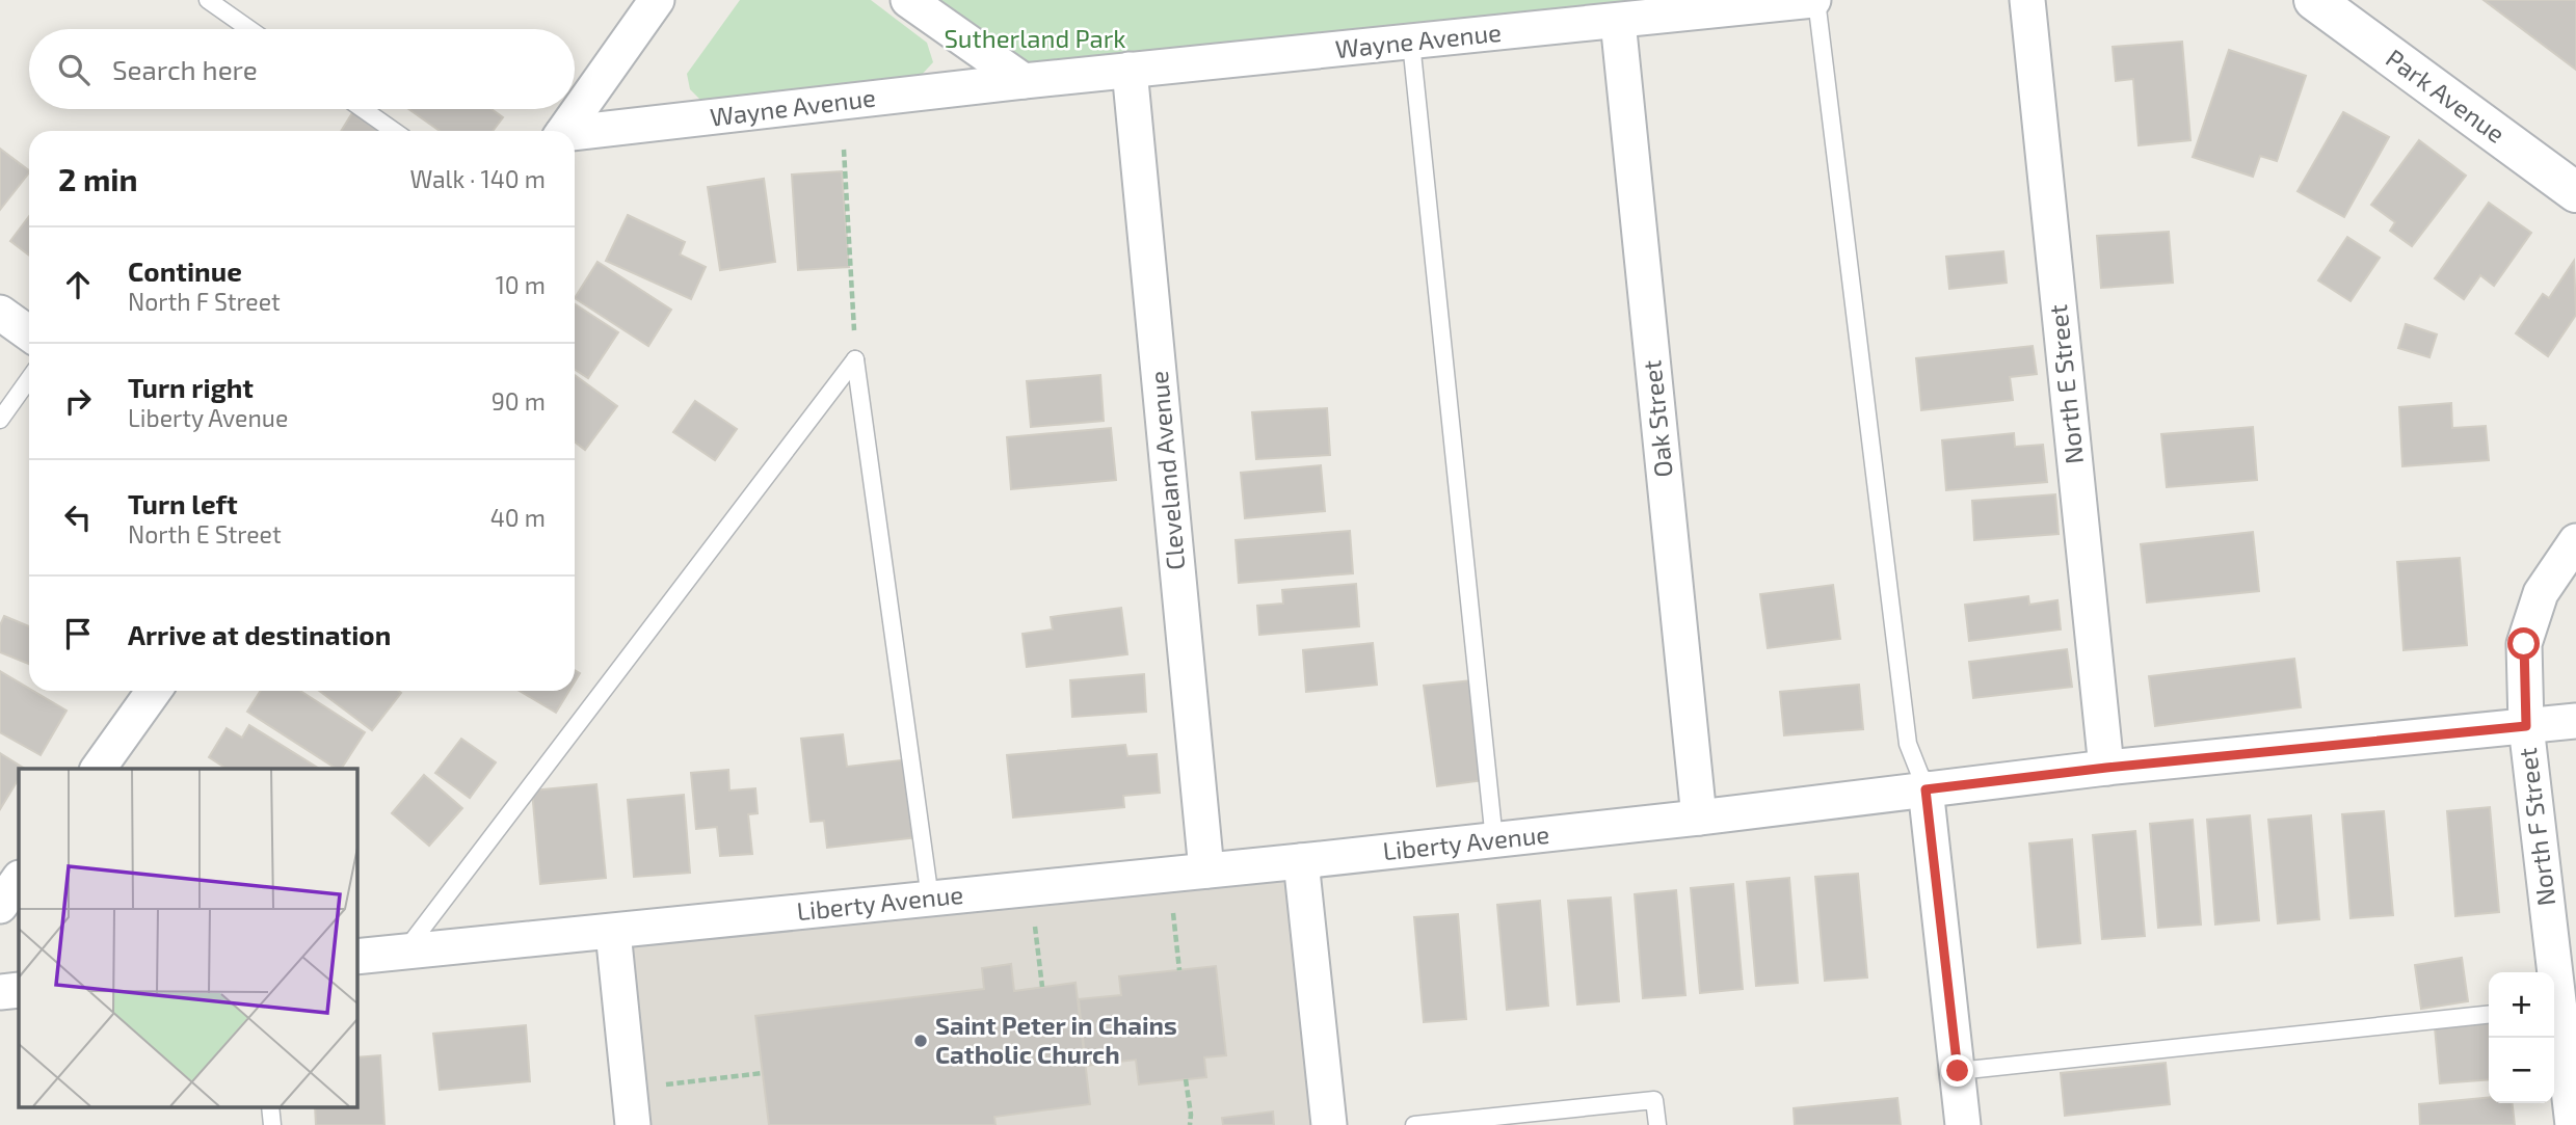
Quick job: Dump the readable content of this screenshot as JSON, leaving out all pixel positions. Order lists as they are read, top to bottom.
{
  "streets": {
    "main road": ["Park Avenue"],
    "street": [
      "Wayne Avenue",
      "North E Street",
      "Oak Street",
      "Cleveland Avenue",
      "North F Street",
      "Liberty Avenue"
    ]
  },
  "crossings": [
    ["Wayne Avenue", "Oak Street"],
    ["Wayne Avenue", "Cleveland Avenue"],
    ["North E Street", "Liberty Avenue"],
    ["Oak Street", "Liberty Avenue"],
    ["Cleveland Avenue", "Liberty Avenue"],
    ["North F Street", "Liberty Avenue"]
  ],
  "parks": ["Sutherland Park"],
  "places": ["Saint Peter in Chains Catholic Church"],
  "page": {
    "search": "Search here",
    "heading": ["2 min", "Walk · 140 m"],
    "list": [
      ["Continue", "North F Street", "10 m"],
      ["Turn right", "Liberty Avenue", "90 m"],
      ["Turn left", "North E Street", "40 m"],
      "Arrive at destination"
    ],
    "map_buttons": ["+", "−"]
  }
}
